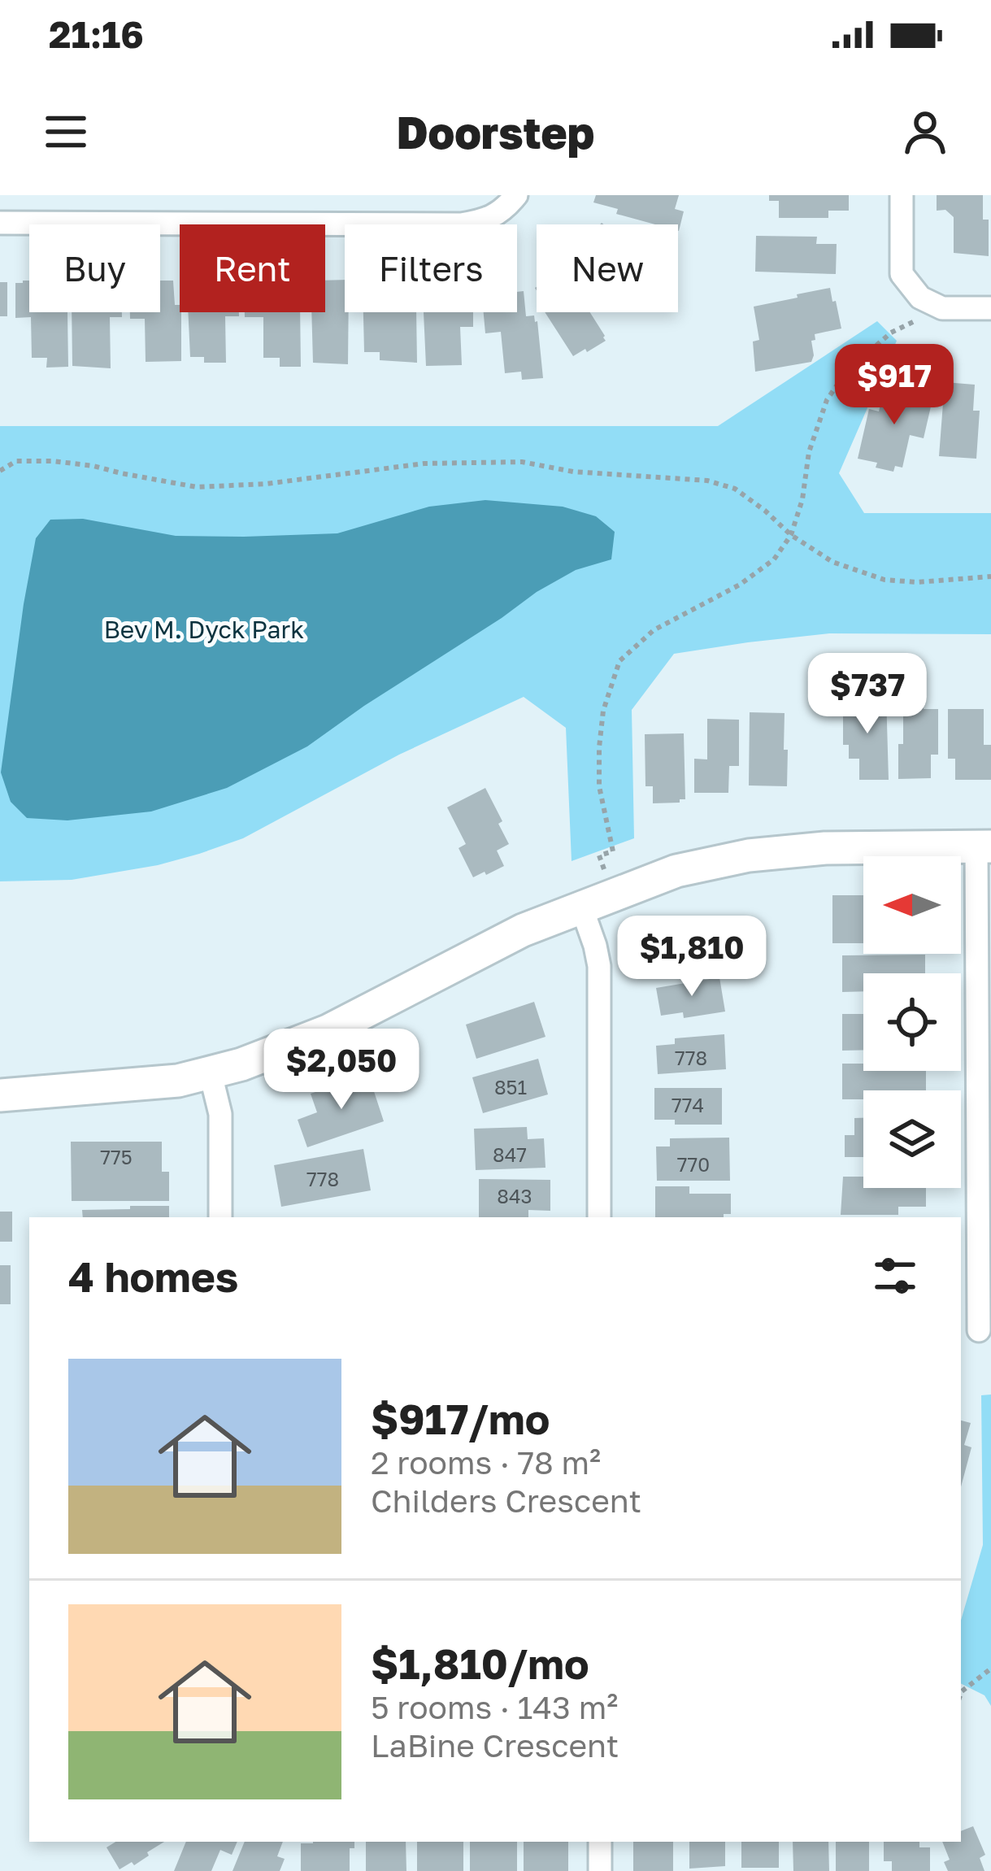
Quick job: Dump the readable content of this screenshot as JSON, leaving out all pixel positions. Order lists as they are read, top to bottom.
{
  "parks": ["Bev M. Dyck Park"],
  "house_numbers": [
    "778",
    "851",
    "774",
    "847",
    "775",
    "770",
    "778",
    "843"
  ],
  "north": "left",
  "page": {
    "status": "21:16",
    "header": "Doorstep",
    "chip": [
      "Buy",
      "Rent",
      "Filters",
      "New"
    ],
    "price": [
      "$917",
      "$737",
      "$1,810",
      "$2,050"
    ],
    "heading": "4 homes",
    "list": [
      {
        "name": "$917/mo",
        "note": "2 rooms · 78 m² · Childers Crescent"
      },
      {
        "name": "$1,810/mo",
        "note": "5 rooms · 143 m² · LaBine Crescent"
      }
    ]
  }
}
